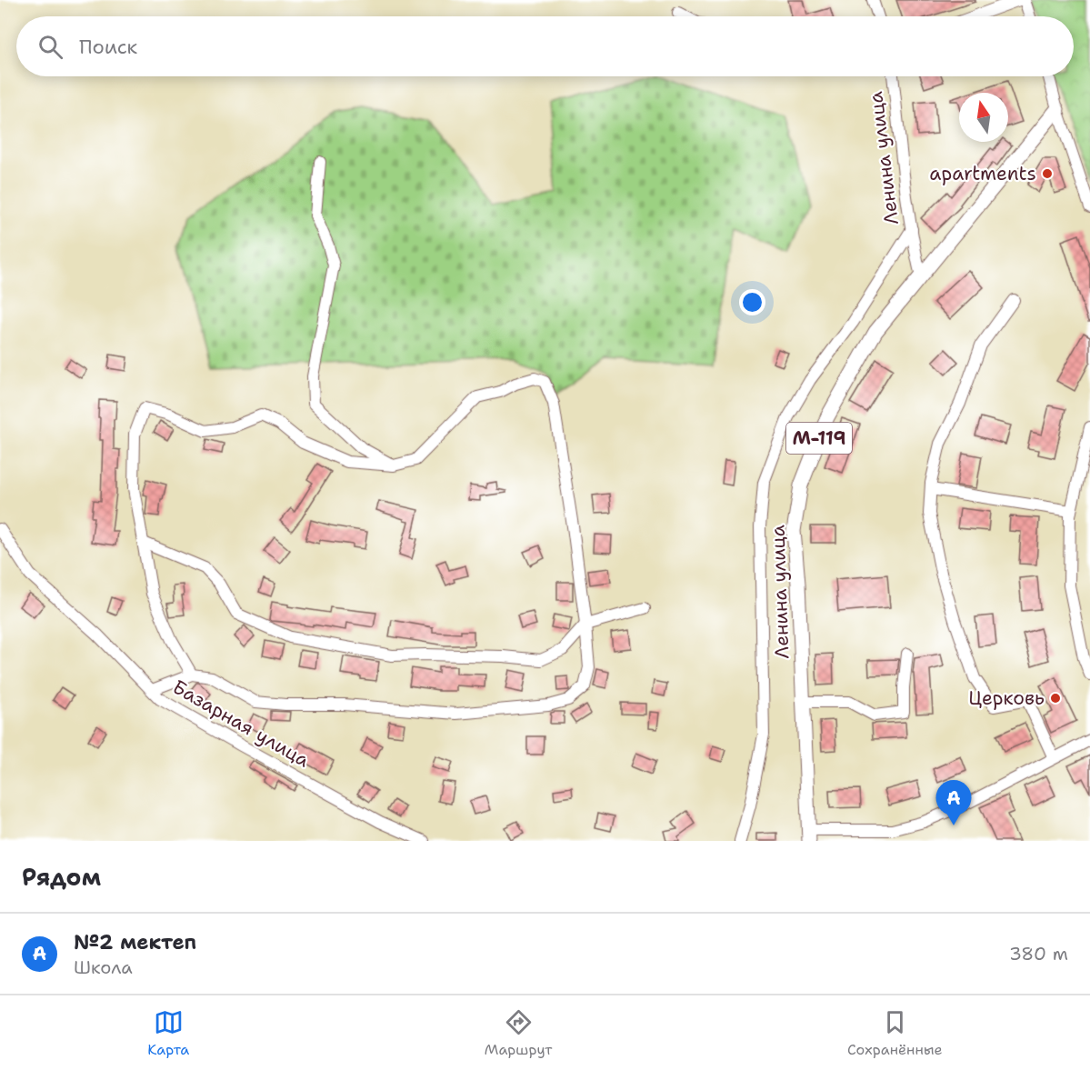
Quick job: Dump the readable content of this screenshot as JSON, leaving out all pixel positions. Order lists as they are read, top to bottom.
{
  "streets": {
    "main road": ["Ленина улица", "М-119"],
    "street": ["Базарная улица"]
  },
  "places": ["apartments", "Церковь"],
  "north": "top",
  "page": {
    "search": "Поиск",
    "pins": "A",
    "heading": "Рядом",
    "list": [
      {
        "mark": "A",
        "name": "№2 мектеп",
        "note": "Школа",
        "value": "380 m"
      }
    ],
    "nav": ["Карта", "Маршрут", "Сохранённые"]
  }
}
